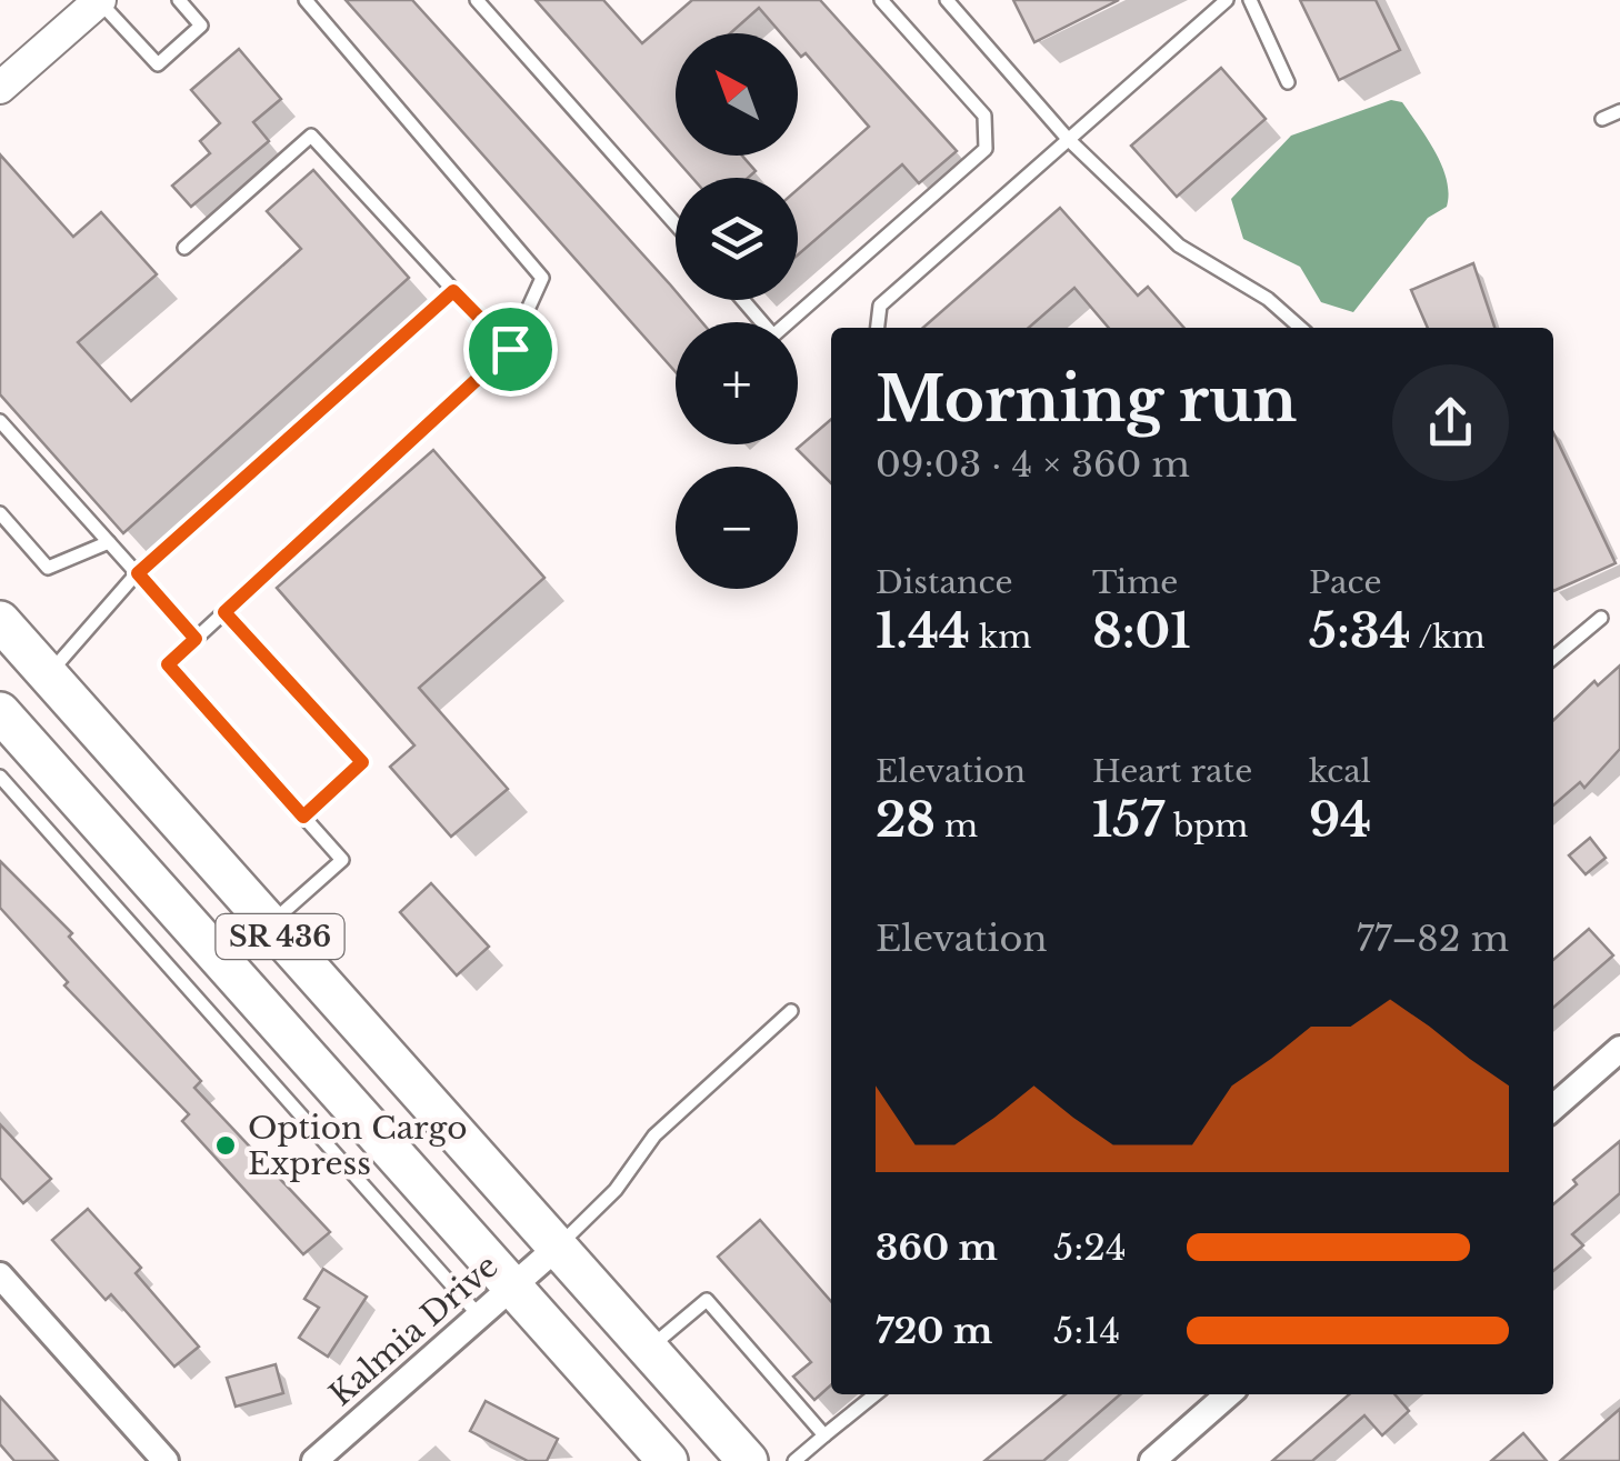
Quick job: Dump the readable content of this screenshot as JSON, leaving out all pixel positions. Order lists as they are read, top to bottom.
{
  "streets": {
    "main road": ["SR 436"],
    "street": ["Kalmia Drive"]
  },
  "crossings": [
    ["SR 436", "Kalmia Drive"]
  ],
  "places": ["Option Cargo Express"],
  "north": "top left",
  "page": {
    "map_buttons": ["+", "−"],
    "heading": ["Morning run", "09:03 · 4 × 360 m"],
    "stats": [
      ["Distance", "1.44 km"],
      ["Time", "8:01"],
      ["Pace", "5:34 /km"],
      ["Elevation", "28 m"],
      ["Heart rate", "157 bpm"],
      ["kcal", "94"]
    ],
    "chart": ["Elevation", "77–82 m"],
    "list": [
      {
        "name": "360 m",
        "note": "5:24"
      },
      {
        "name": "720 m",
        "note": "5:14"
      }
    ]
  }
}
